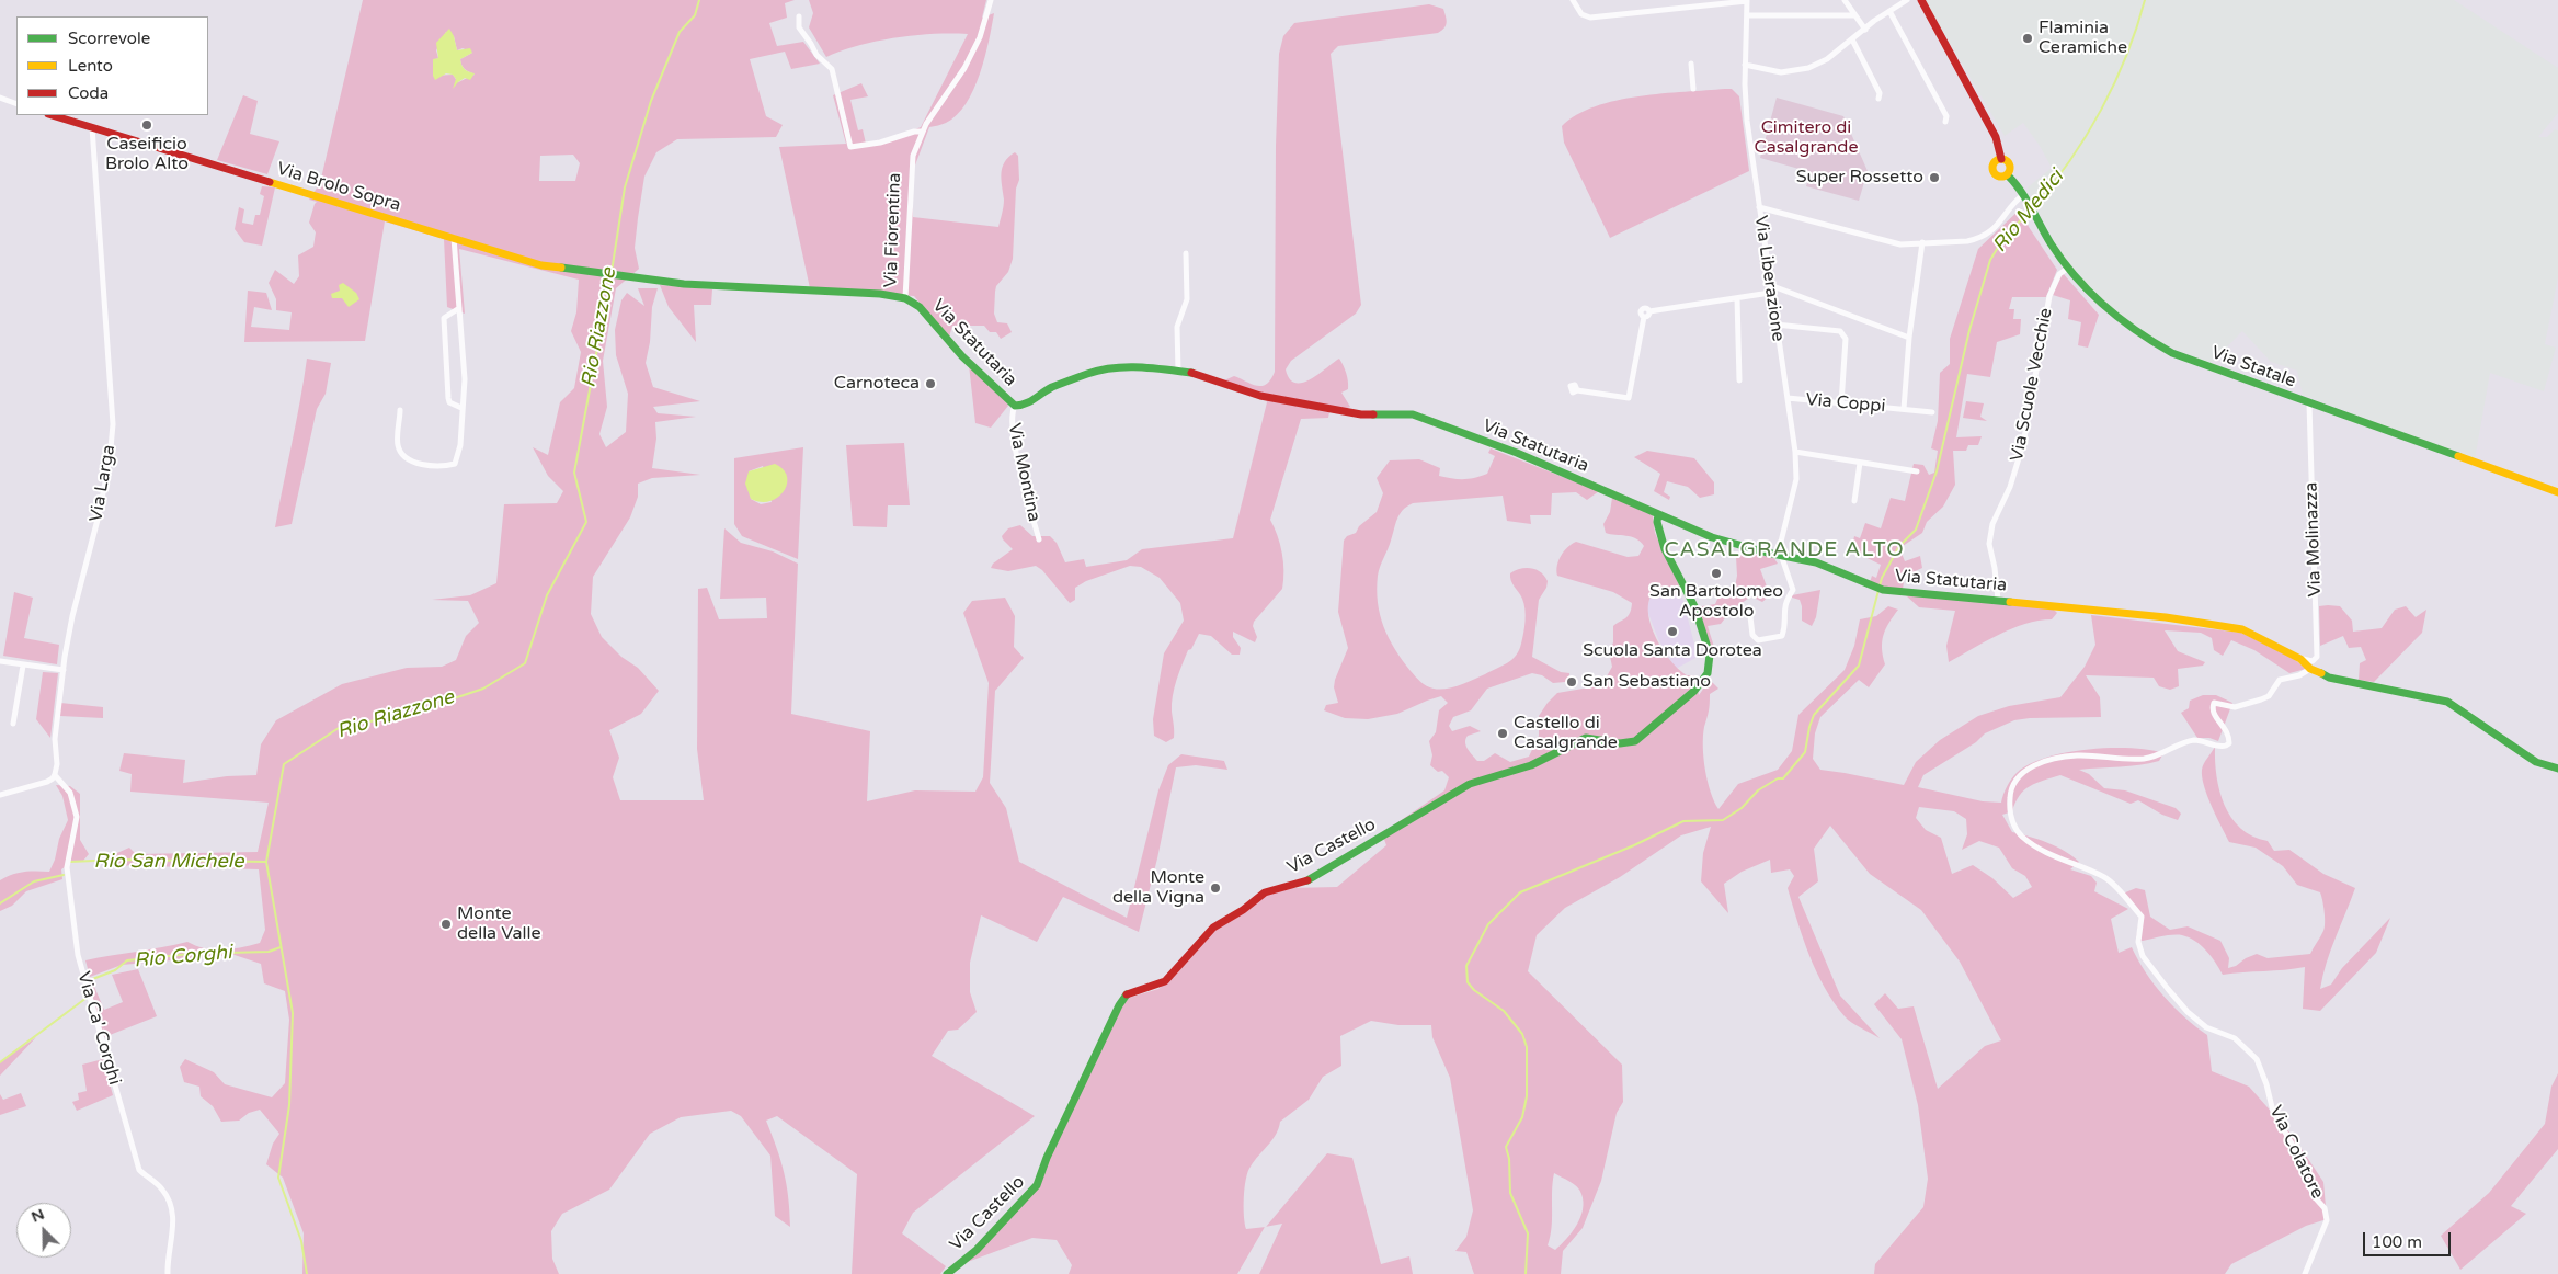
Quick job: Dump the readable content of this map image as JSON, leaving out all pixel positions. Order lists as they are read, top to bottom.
{
  "streets": {
    "street": [
      "Via Brolo Sopra",
      "Via Fiorentina",
      "Via Liberazione",
      "Via Statutaria",
      "Via Statale",
      "Via Scuole Vecchie",
      "Via Coppi",
      "Via Montina",
      "Via Larga",
      "Via Molinazza",
      "Via Castello",
      "Via Ca' Corghi",
      "Via Colatore"
    ]
  },
  "crossings": [
    ["Via Brolo Sopra", "Via Fiorentina"],
    ["Via Brolo Sopra", "Via Larga"],
    ["Via Fiorentina", "Via Statutaria"],
    ["Via Liberazione", "Via Statutaria"],
    ["Via Liberazione", "Via Coppi"],
    ["Via Statutaria", "Via Scuole Vecchie"],
    ["Via Statutaria", "Via Montina"],
    ["Via Statutaria", "Via Molinazza"],
    ["Via Statutaria", "Via Castello"],
    ["Via Statutaria", "Via Colatore"],
    ["Via Statale", "Via Scuole Vecchie"],
    ["Via Statale", "Via Molinazza"],
    ["Via Larga", "Via Ca' Corghi"]
  ],
  "districts": ["CASALGRANDE ALTO"],
  "water": [
    "Rio Medici",
    "Rio Riazzone",
    "Rio San Michele",
    "Rio Corghi"
  ],
  "parks": ["Cimitero di Casalgrande"],
  "places": [
    "Flaminia Ceramiche",
    "Caseificio Brolo Alto",
    "Super Rossetto",
    "Carnoteca",
    "San Bartolomeo Apostolo",
    "Scuola Santa Dorotea",
    "San Sebastiano",
    "Castello di Casalgrande",
    "Monte della Vigna",
    "Monte della Valle"
  ],
  "legend": ["Scorrevole", "Lento", "Coda"],
  "scale_bar": "100 m",
  "north": "top left"
}
